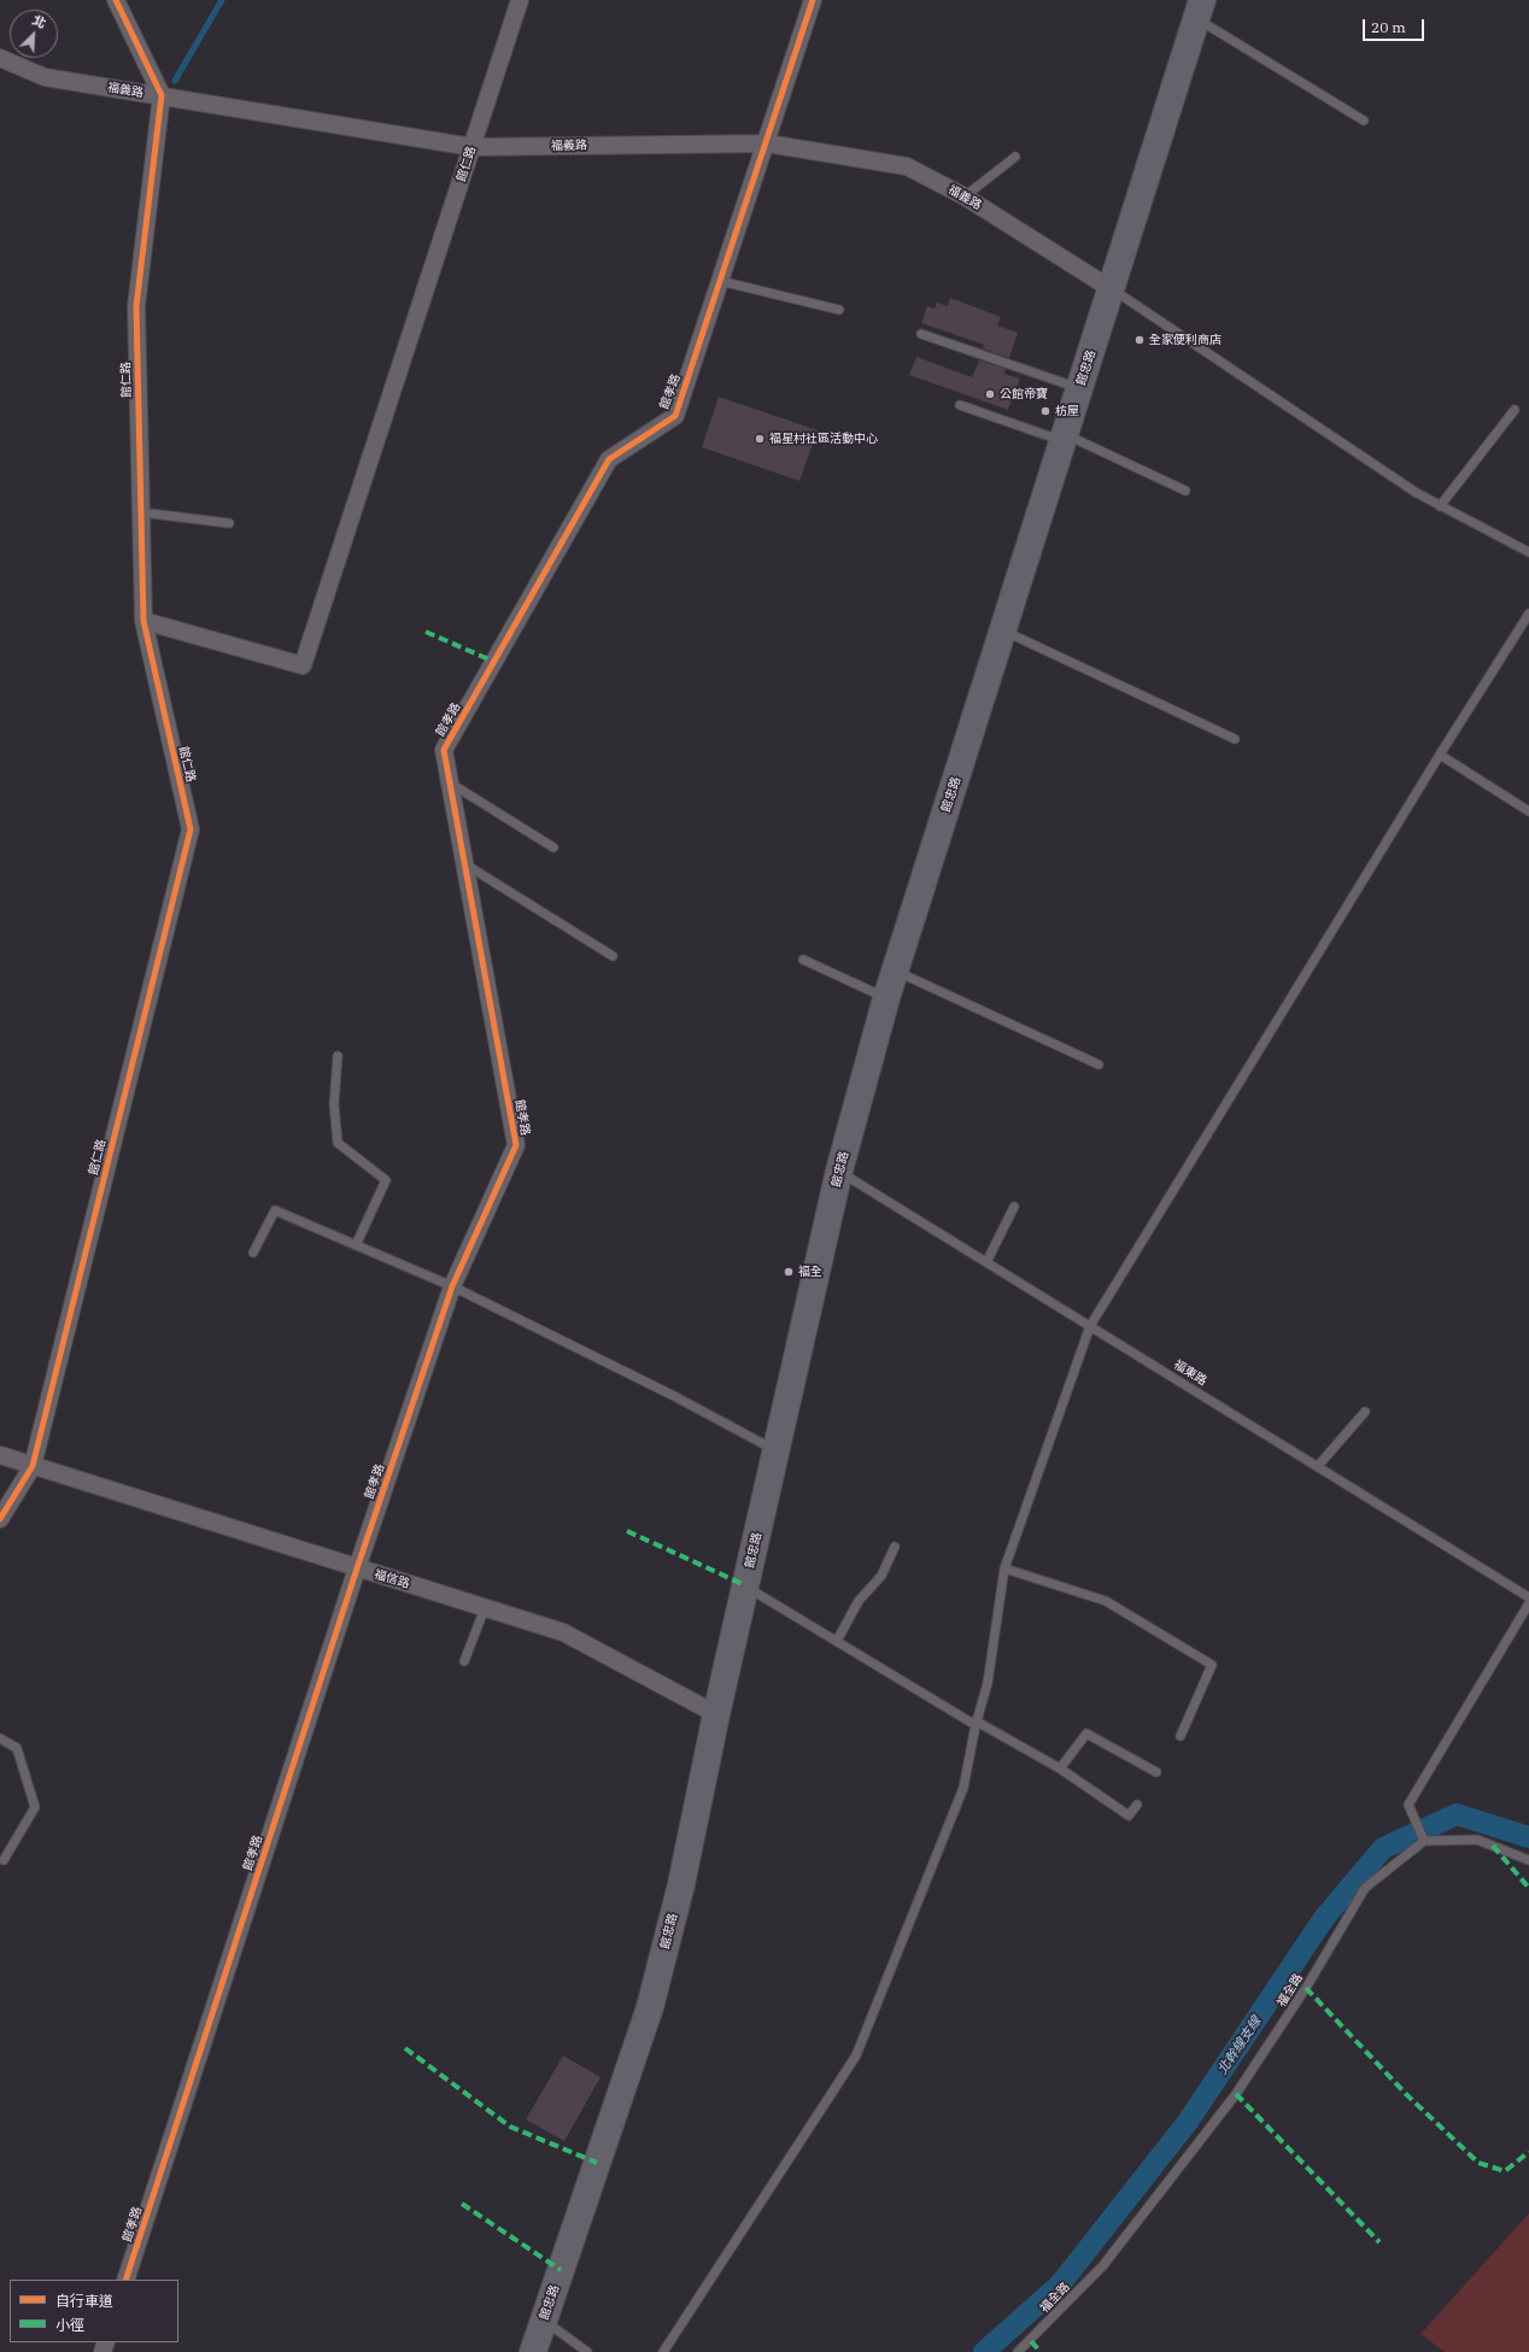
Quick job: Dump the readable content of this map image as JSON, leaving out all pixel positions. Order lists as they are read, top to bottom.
{
  "streets": {
    "main road": ["館忠路"],
    "street": [
      "福義路",
      "館仁路",
      "館孝路",
      "福信路"
    ],
    "lane": ["福東路", "福全路"]
  },
  "crossings": [
    ["福義路", "館仁路"],
    ["福義路", "館忠路"],
    ["福義路", "館孝路"],
    ["館仁路", "福信路"],
    ["館忠路", "福東路"],
    ["館忠路", "福信路"],
    ["館孝路", "福信路"]
  ],
  "water": ["北幹線支線"],
  "places": [
    "全家便利商店",
    "公館帝寶",
    "枋屋",
    "福星村社區活動中心",
    "福全"
  ],
  "legend": ["自行車道", "小徑"],
  "scale_bar": "20 m",
  "north": "top right"
}
